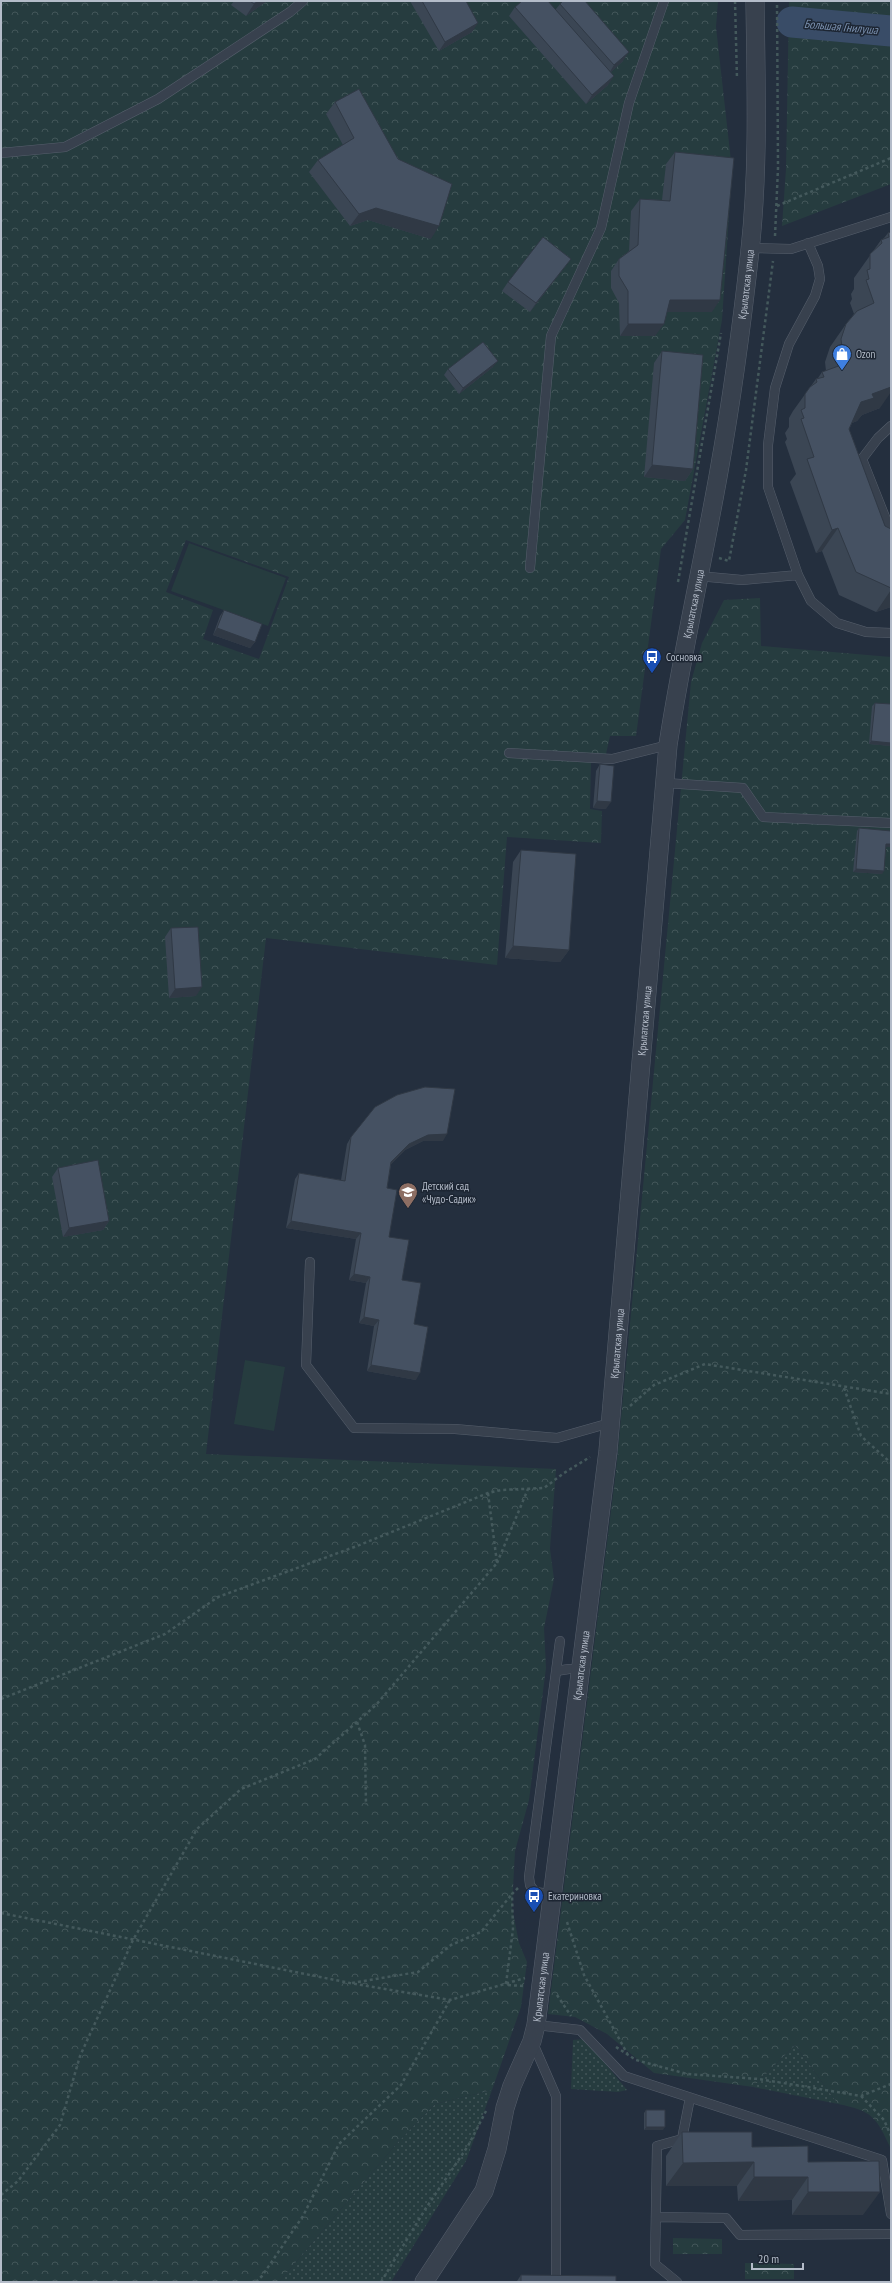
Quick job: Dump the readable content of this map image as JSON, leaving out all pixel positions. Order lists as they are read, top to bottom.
{
  "streets": {
    "street": ["Крылатская улица"]
  },
  "water": ["Большая Гнилуша"],
  "places": {
    "shop": ["Ozon"],
    "bus stop": ["Сосновка", "Екатериновка"],
    "school or university": ["Детский сад «Чудо-Садик»"]
  },
  "scale_bar": "20 m"
}
